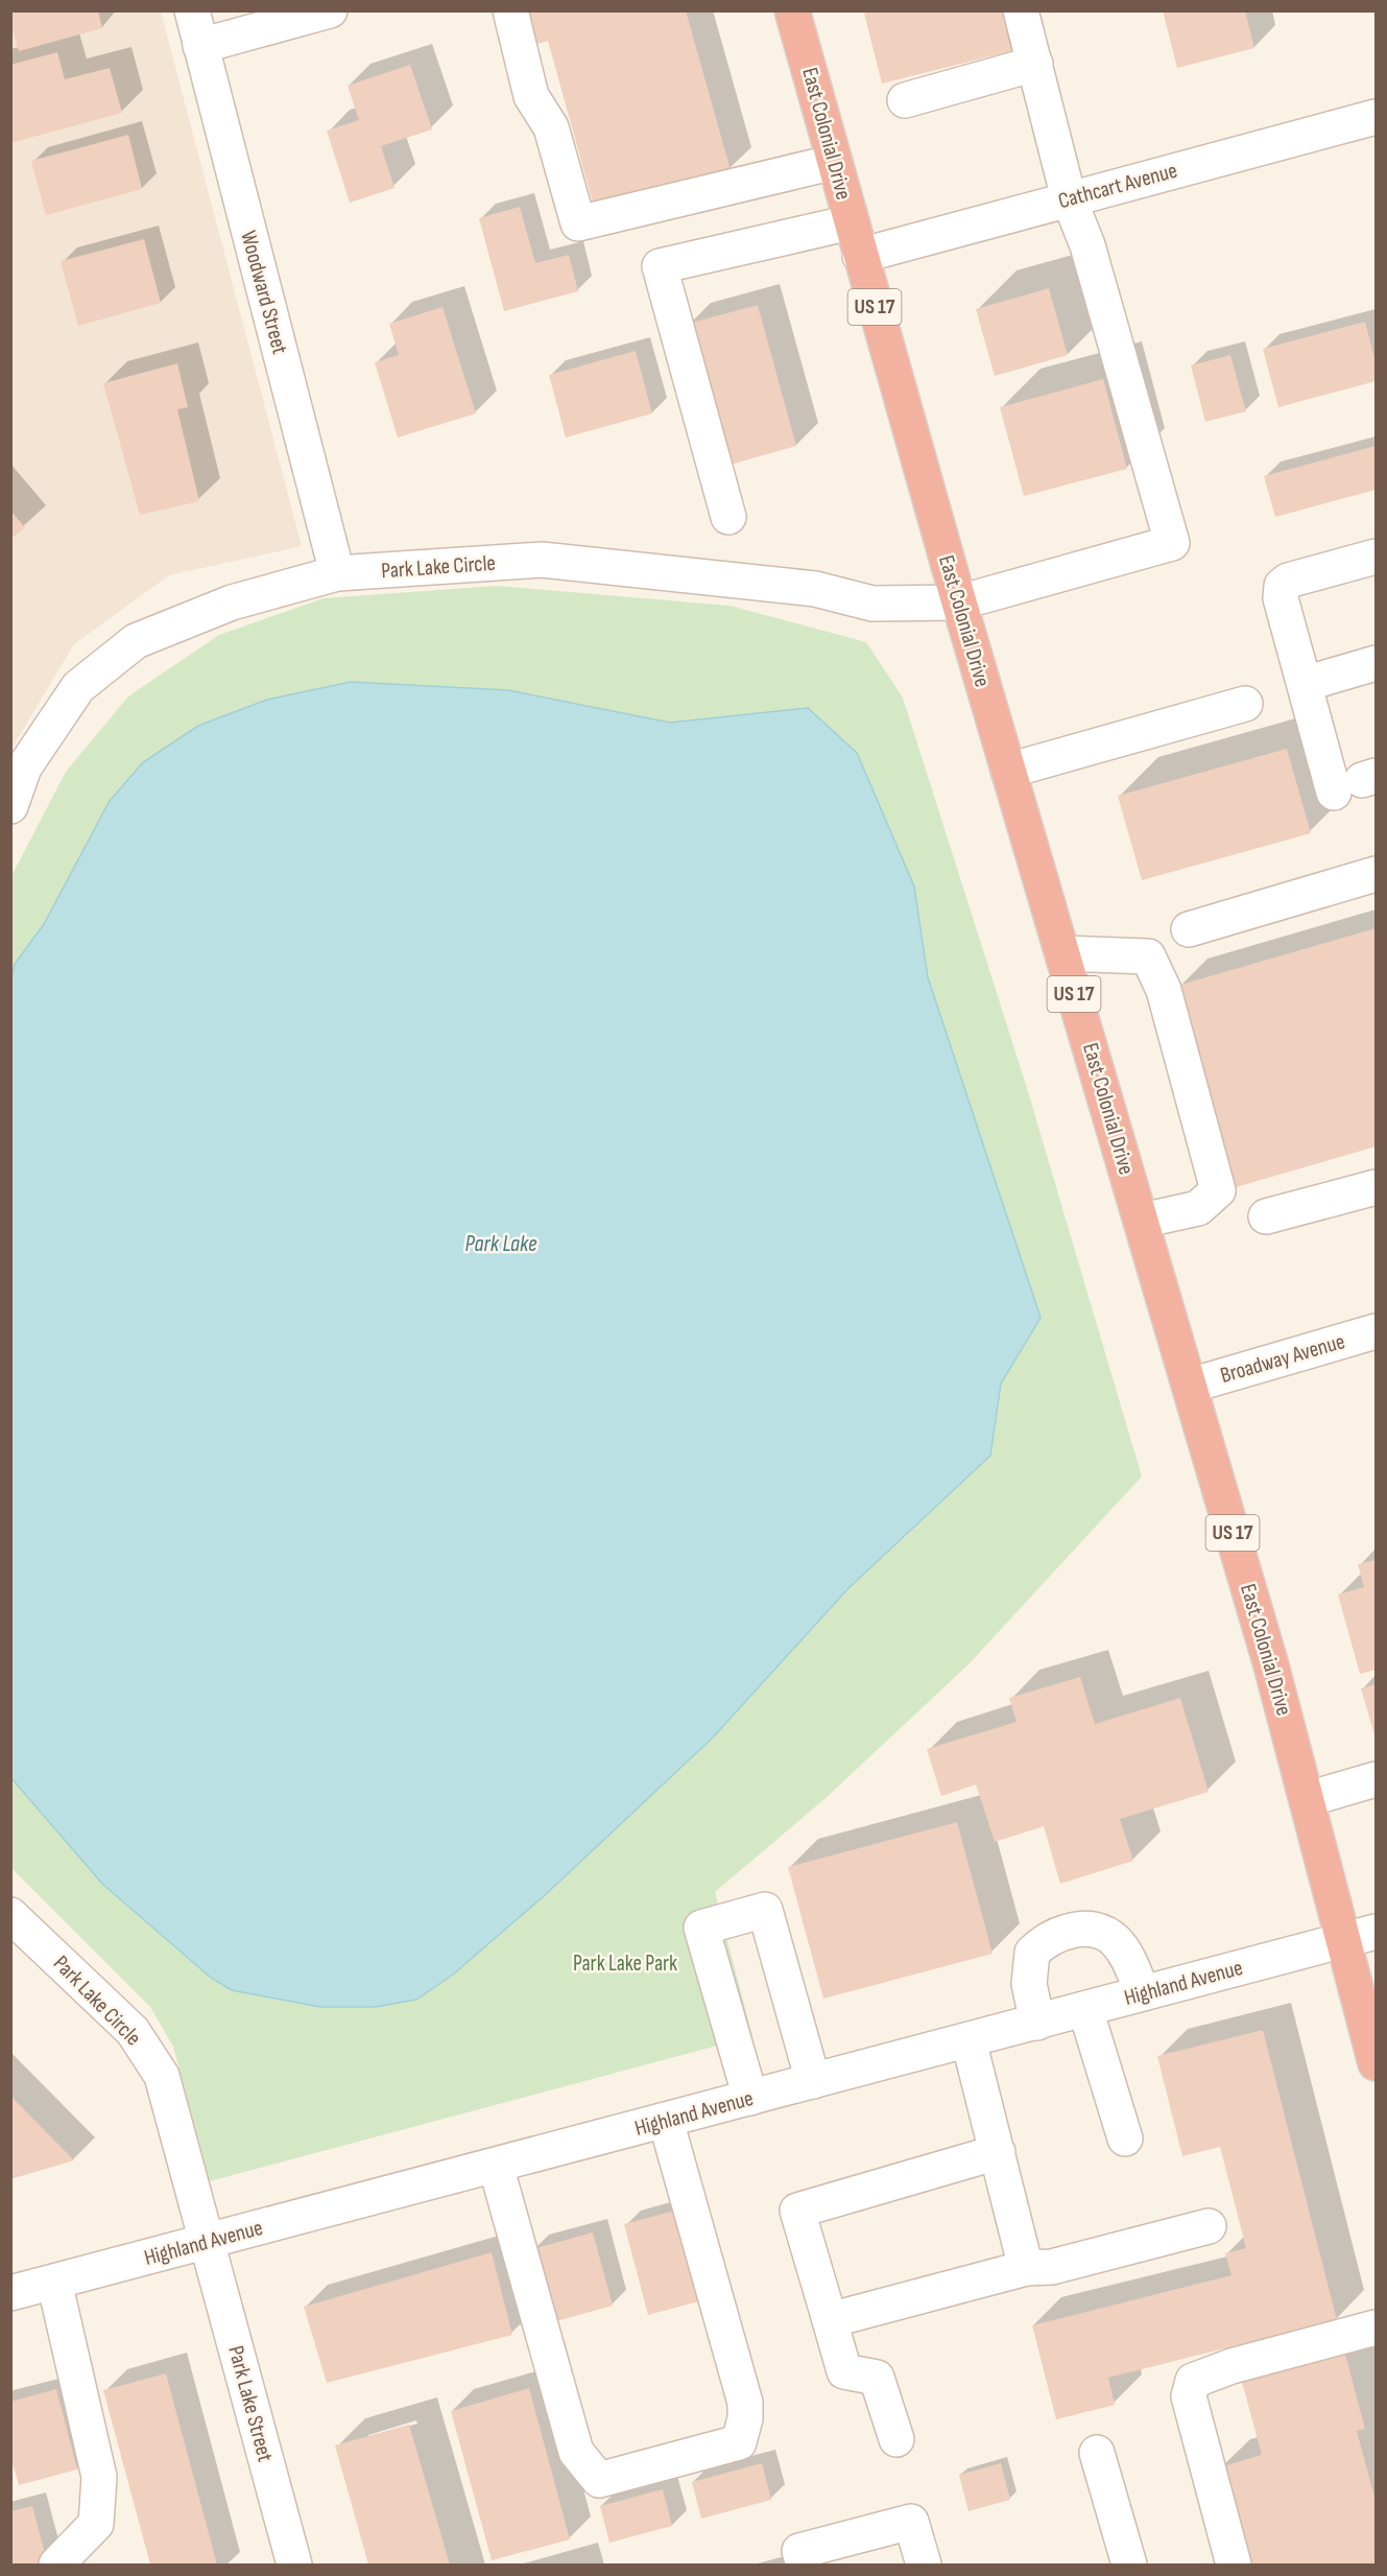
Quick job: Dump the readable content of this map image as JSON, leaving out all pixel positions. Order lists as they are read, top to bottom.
{
  "streets": {
    "highway": ["East Colonial Drive", "US 17"],
    "street": [
      "Cathcart Avenue",
      "Woodward Street",
      "Park Lake Circle",
      "Broadway Avenue",
      "Highland Avenue",
      "Park Lake Street"
    ]
  },
  "crossings": [
    ["East Colonial Drive", "Cathcart Avenue"],
    ["East Colonial Drive", "Park Lake Circle"],
    ["East Colonial Drive", "Broadway Avenue"],
    ["East Colonial Drive", "Highland Avenue"],
    ["Cathcart Avenue", "Park Lake Circle"],
    ["Woodward Street", "Park Lake Circle"],
    ["Park Lake Circle", "Highland Avenue"],
    ["Park Lake Circle", "Park Lake Street"],
    ["Highland Avenue", "Park Lake Street"]
  ],
  "water": ["Park Lake"],
  "parks": ["Park Lake Park"]
}
